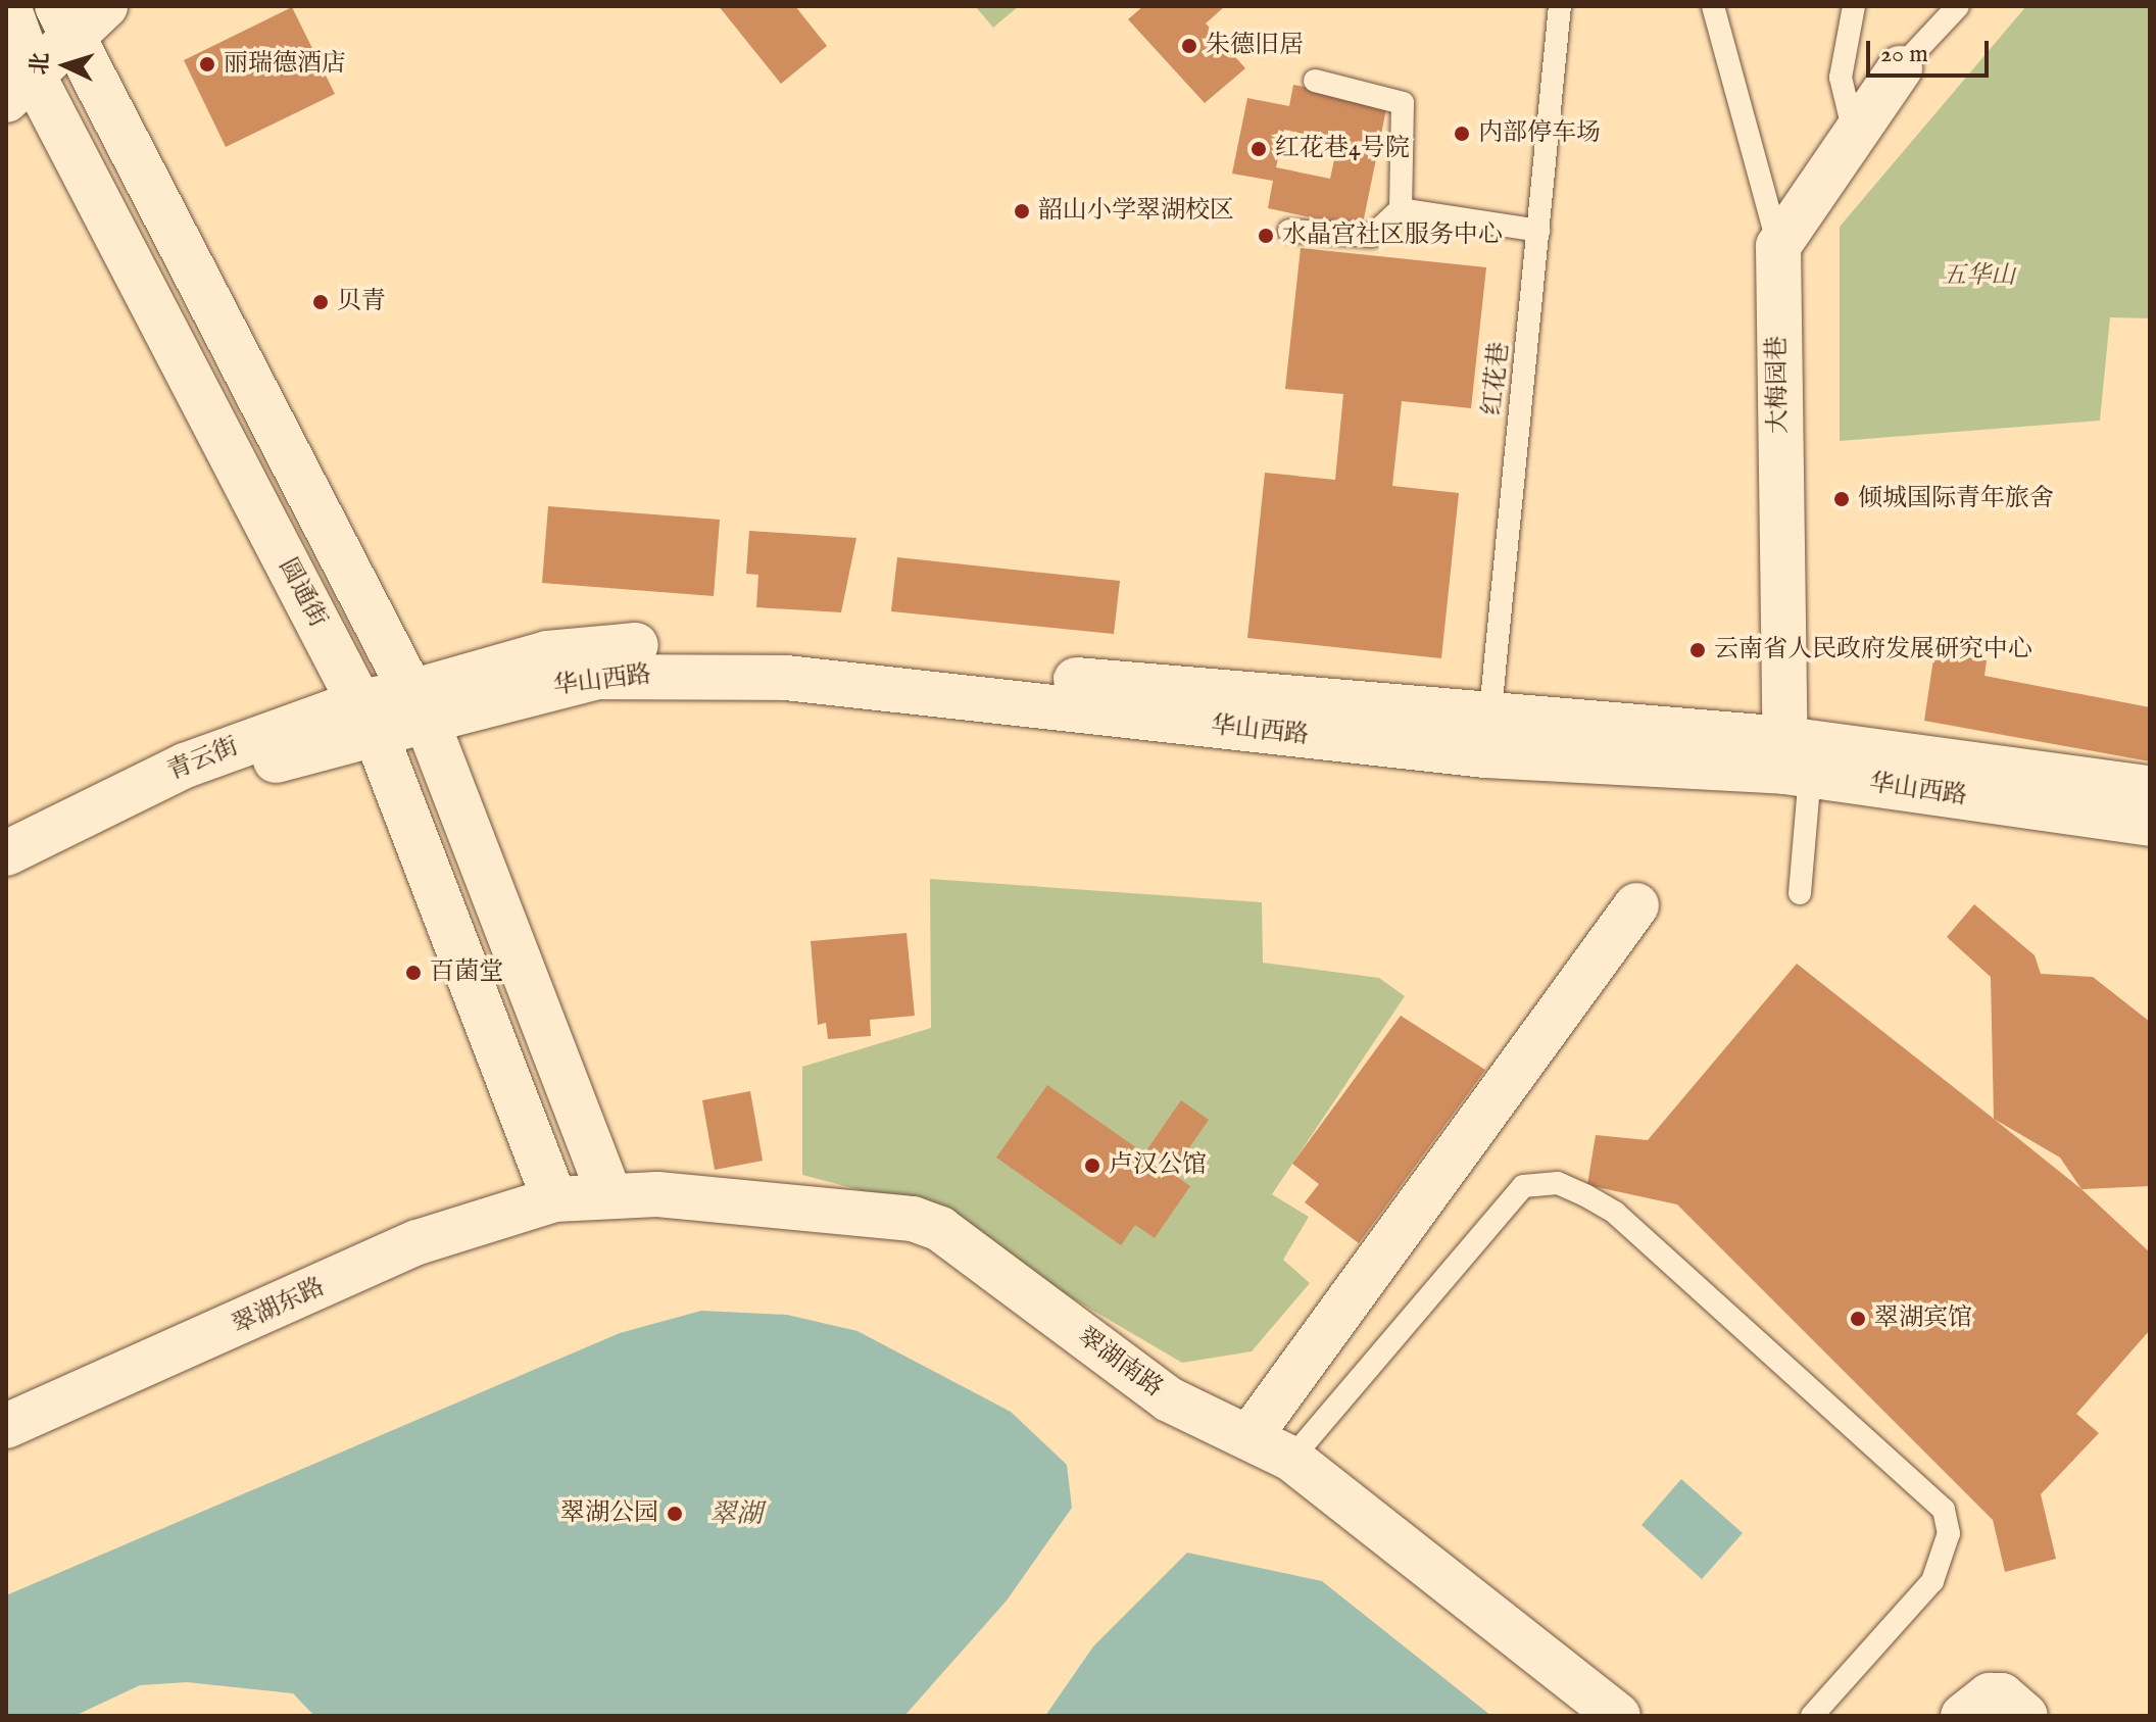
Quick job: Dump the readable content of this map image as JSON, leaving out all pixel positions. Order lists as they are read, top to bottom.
{
  "streets": {
    "main road": [
      "大梅园巷",
      "圆通街",
      "华山西路",
      "青云街",
      "翠湖东路",
      "翠湖南路"
    ],
    "lane": ["红花巷"]
  },
  "crossings": [
    ["红花巷", "华山西路"],
    ["大梅园巷", "华山西路"],
    ["圆通街", "华山西路"],
    ["圆通街", "青云街"],
    ["圆通街", "翠湖东路"],
    ["圆通街", "翠湖南路"],
    ["华山西路", "青云街"],
    ["翠湖东路", "翠湖南路"]
  ],
  "water": ["翠湖"],
  "parks": ["五华山"],
  "places": [
    "朱德旧居",
    "丽瑞德酒店",
    "内部停车场",
    "红花巷4号院",
    "韶山小学翠湖校区",
    "水晶宫社区服务中心",
    "贝青",
    "倾城国际青年旅舍",
    "云南省人民政府发展研究中心",
    "百菌堂",
    "卢汉公馆",
    "翠湖宾馆",
    "翠湖公园"
  ],
  "scale_bar": "20 m",
  "north": "left"
}
